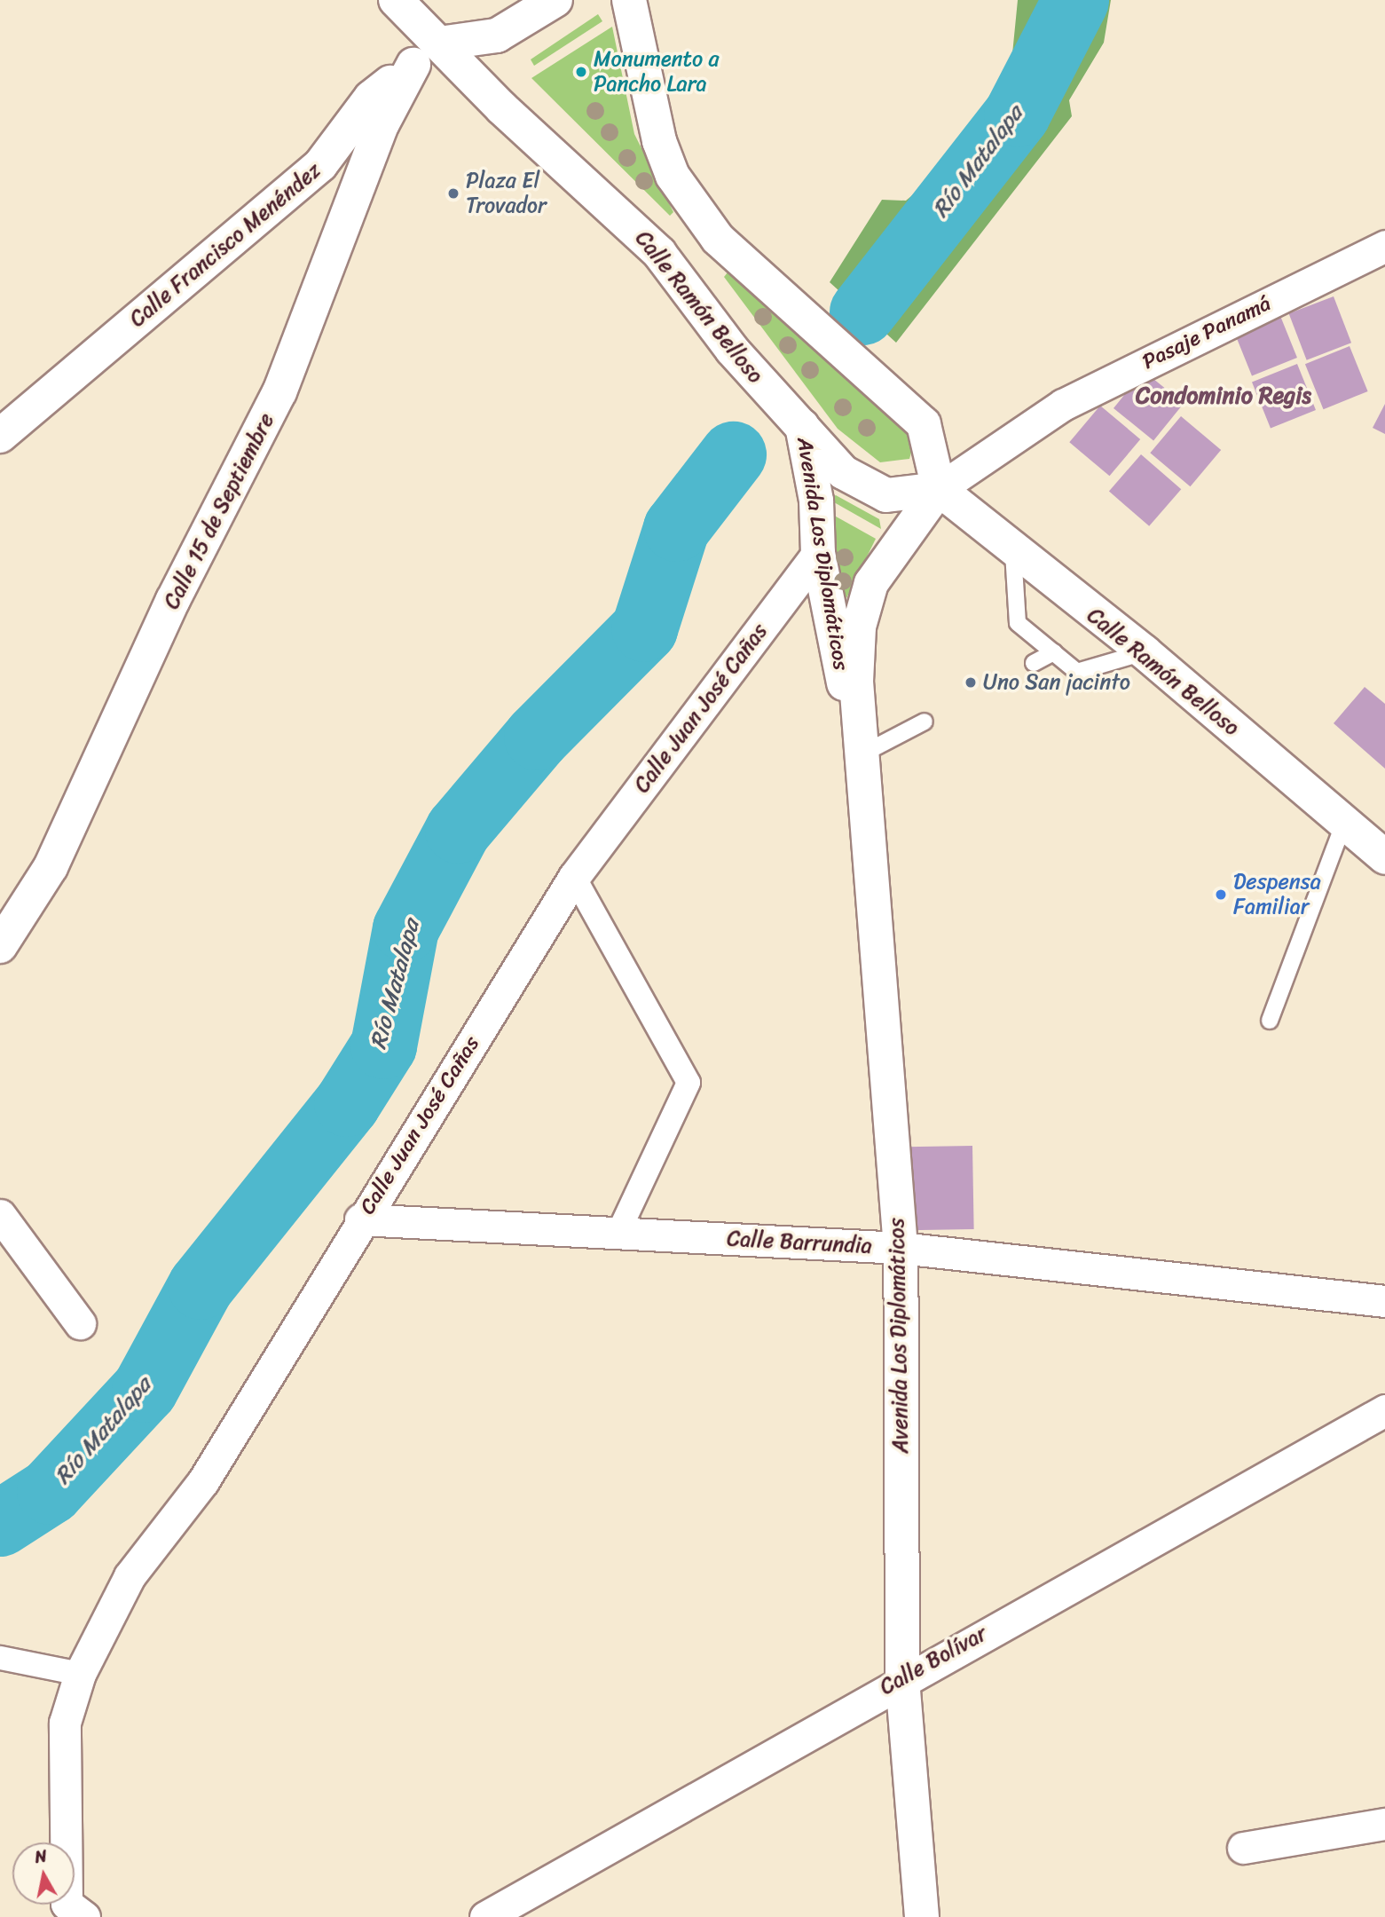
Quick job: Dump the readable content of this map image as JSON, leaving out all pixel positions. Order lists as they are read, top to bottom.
{
  "streets": {
    "street": [
      "Calle Francisco Menéndez",
      "Calle Ramón Belloso",
      "Pasaje Panamá",
      "Calle 15 de Septiembre",
      "Avenida Los Diplomáticos",
      "Calle Juan José Cañas",
      "Calle Barrundia",
      "Calle Bolívar"
    ]
  },
  "crossings": [
    ["Calle Francisco Menéndez", "Calle Ramón Belloso"],
    ["Calle Francisco Menéndez", "Calle 15 de Septiembre"],
    ["Calle Ramón Belloso", "Pasaje Panamá"],
    ["Calle Ramón Belloso", "Avenida Los Diplomáticos"],
    ["Pasaje Panamá", "Avenida Los Diplomáticos"],
    ["Avenida Los Diplomáticos", "Calle Juan José Cañas"],
    ["Avenida Los Diplomáticos", "Calle Barrundia"],
    ["Avenida Los Diplomáticos", "Calle Bolívar"],
    ["Calle Juan José Cañas", "Calle Barrundia"]
  ],
  "districts": ["Condominio Regis"],
  "water": ["Río Matalapa"],
  "places": [
    "Monumento a Pancho Lara",
    "Plaza El Trovador",
    "Uno San jacinto",
    "Despensa Familiar"
  ],
  "north": "top"
}
